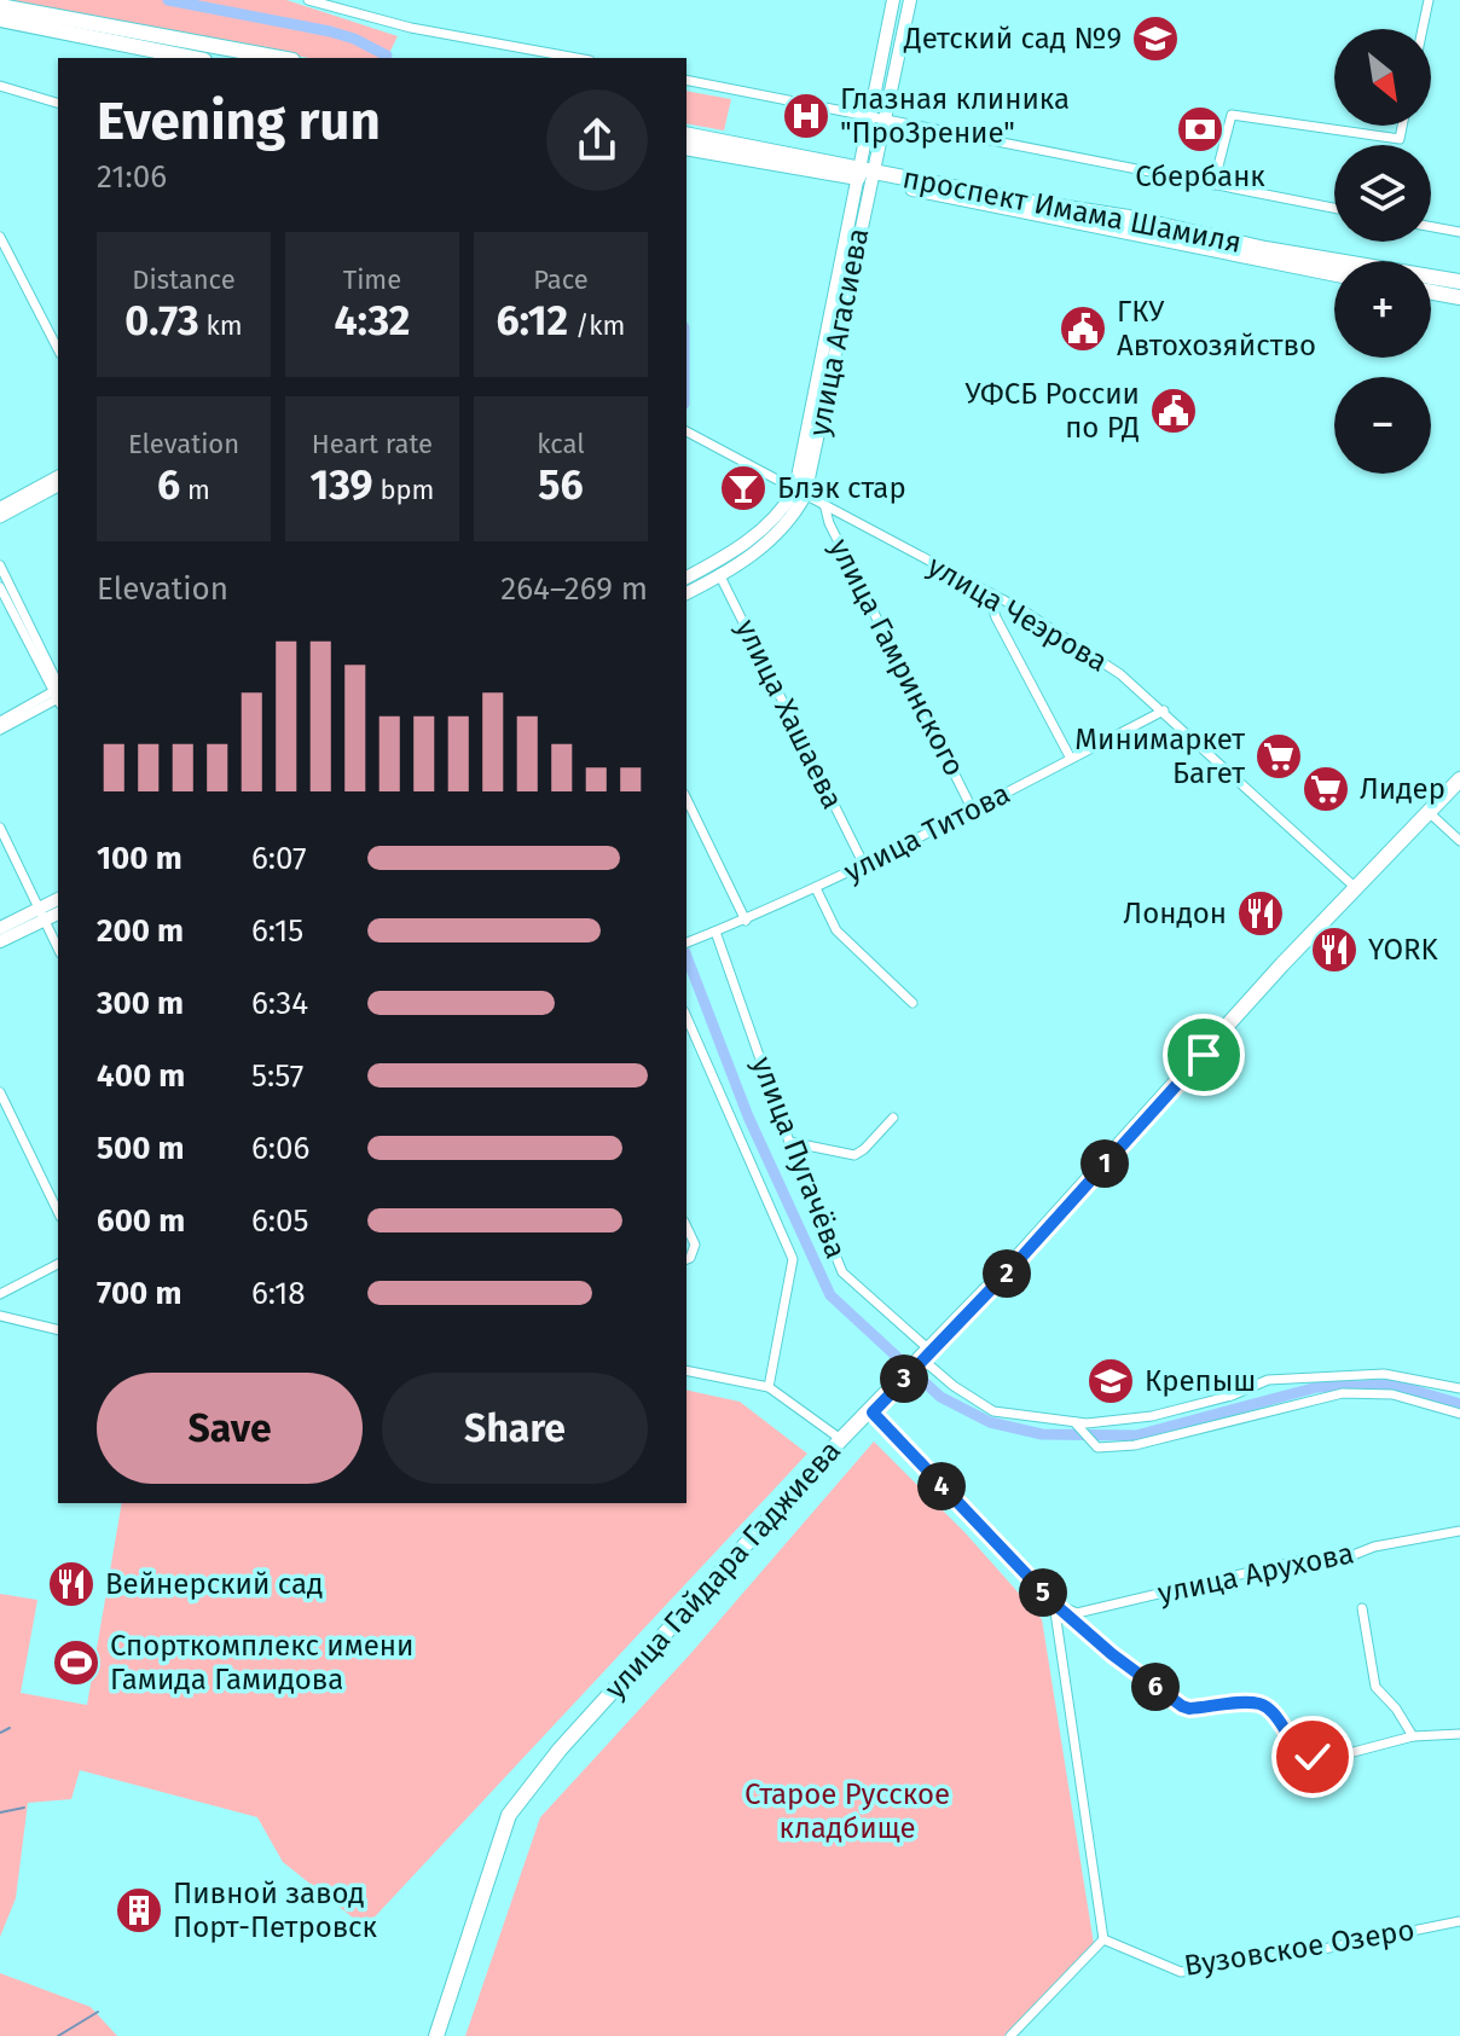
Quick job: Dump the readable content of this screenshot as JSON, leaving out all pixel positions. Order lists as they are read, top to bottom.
{
  "streets": {
    "main road": ["проспект Имама Шамиля", "улица Агасиева", "улица Гайдара Гаджиева"],
    "street": [
      "улица Чеэрова",
      "улица Гамринского",
      "улица Хашаева",
      "улица Титова",
      "улица Пугачёва",
      "улица Арухова",
      "Вузовское Озеро"
    ]
  },
  "crossings": [
    ["проспект Имама Шамиля", "улица Агасиева"],
    ["улица Агасиева", "улица Чеэрова"],
    ["улица Чеэрова", "улица Гамринского"],
    ["улица Чеэрова", "улица Титова"],
    ["улица Чеэрова", "улица Гайдара Гаджиева"],
    ["улица Гамринского", "улица Титова"],
    ["улица Хашаева", "улица Титова"],
    ["улица Титова", "улица Пугачёва"],
    ["улица Пугачёва", "улица Гайдара Гаджиева"]
  ],
  "parks": ["Старое Русское кладбище"],
  "places": {
    "school or university": ["Детский сад №9", "Крепыш"],
    "hospital": ["Глазная клиника \"ПроЗрение\""],
    "bank": ["Сбербанк"],
    "public building": ["ГКУ Автохозяйство", "УФСБ России по РД"],
    "bar": ["Блэк стар"],
    "supermarket": ["Минимаркет Багет", "Лидер"],
    "restaurant": ["Лондон", "YORK", "Вейнерский сад"],
    "sports": ["Спорткомплекс имени Гамида Гамидова"],
    "building": ["Пивной завод Порт-Петровск"]
  },
  "north": "bottom right",
  "page": {
    "map_buttons": ["+", "−"],
    "heading": ["Evening run", "21:06"],
    "stats": [
      ["Distance", "0.73 km"],
      ["Time", "4:32"],
      ["Pace", "6:12 /km"],
      ["Elevation", "6 m"],
      ["Heart rate", "139 bpm"],
      ["kcal", "56"]
    ],
    "chart": ["Elevation", "264–269 m"],
    "list": [
      {
        "name": "100 m",
        "note": "6:07"
      },
      {
        "name": "200 m",
        "note": "6:15"
      },
      {
        "name": "300 m",
        "note": "6:34"
      },
      {
        "name": "400 m",
        "note": "5:57"
      },
      {
        "name": "500 m",
        "note": "6:06"
      },
      {
        "name": "600 m",
        "note": "6:05"
      },
      {
        "name": "700 m",
        "note": "6:18"
      }
    ],
    "pins": [
      "1",
      "2",
      "3",
      "4",
      "5",
      "6"
    ],
    "buttons": ["Save", "Share"]
  }
}
